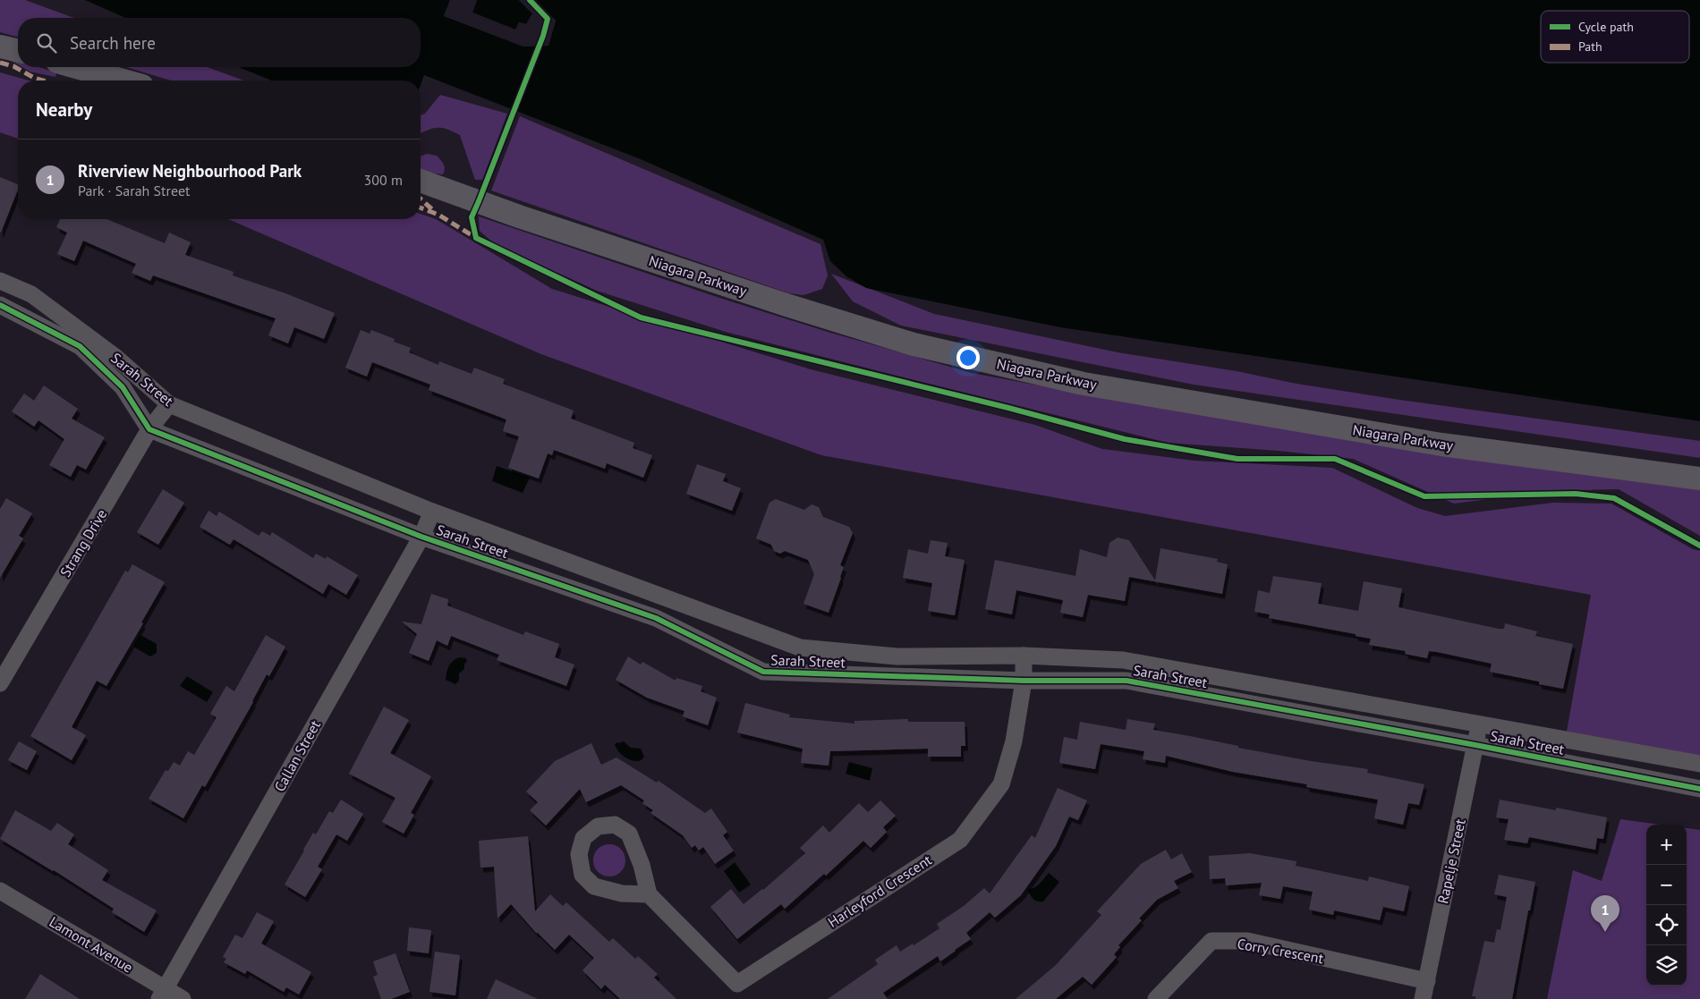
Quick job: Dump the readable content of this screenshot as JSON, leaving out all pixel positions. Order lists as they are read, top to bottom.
{
  "streets": {
    "main road": ["Niagara Parkway"],
    "street": [
      "Sarah Street",
      "Strang Drive",
      "Callan Street",
      "Rapelje Street",
      "Harleyford Crescent",
      "Lamont Avenue",
      "Corry Crescent"
    ]
  },
  "crossings": [
    ["Sarah Street", "Strang Drive"],
    ["Sarah Street", "Callan Street"],
    ["Sarah Street", "Rapelje Street"],
    ["Sarah Street", "Harleyford Crescent"],
    ["Callan Street", "Lamont Avenue"],
    ["Rapelje Street", "Corry Crescent"]
  ],
  "legend": ["Cycle path", "Path"],
  "page": {
    "search": "Search here",
    "heading": "Nearby",
    "list": [
      {
        "mark": "1",
        "name": "Riverview Neighbourhood Park",
        "note": "Park · Sarah Street",
        "value": "300 m"
      }
    ],
    "map_buttons": ["+", "−"],
    "pins": "1"
  }
}
